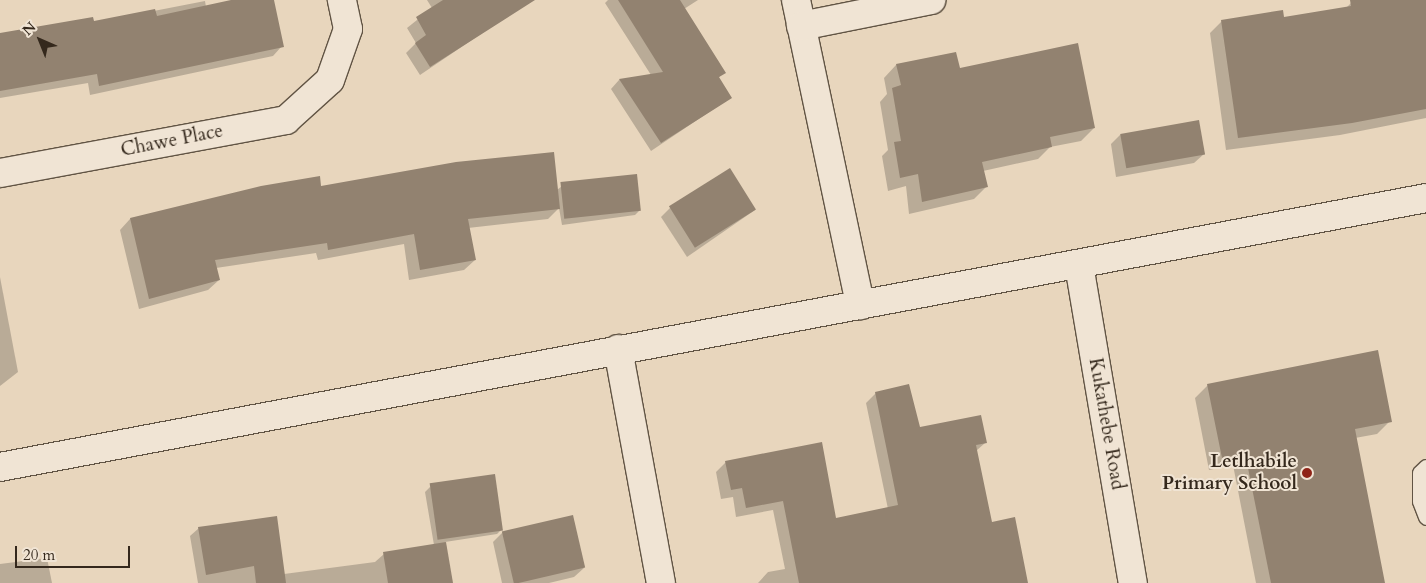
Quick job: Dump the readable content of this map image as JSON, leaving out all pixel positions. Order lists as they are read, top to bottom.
{
  "streets": {
    "street": ["Chawe Place", "Kukathebe Road"]
  },
  "places": ["Letlhabile Primary School"],
  "scale_bar": "20 m",
  "north": "top left"
}
